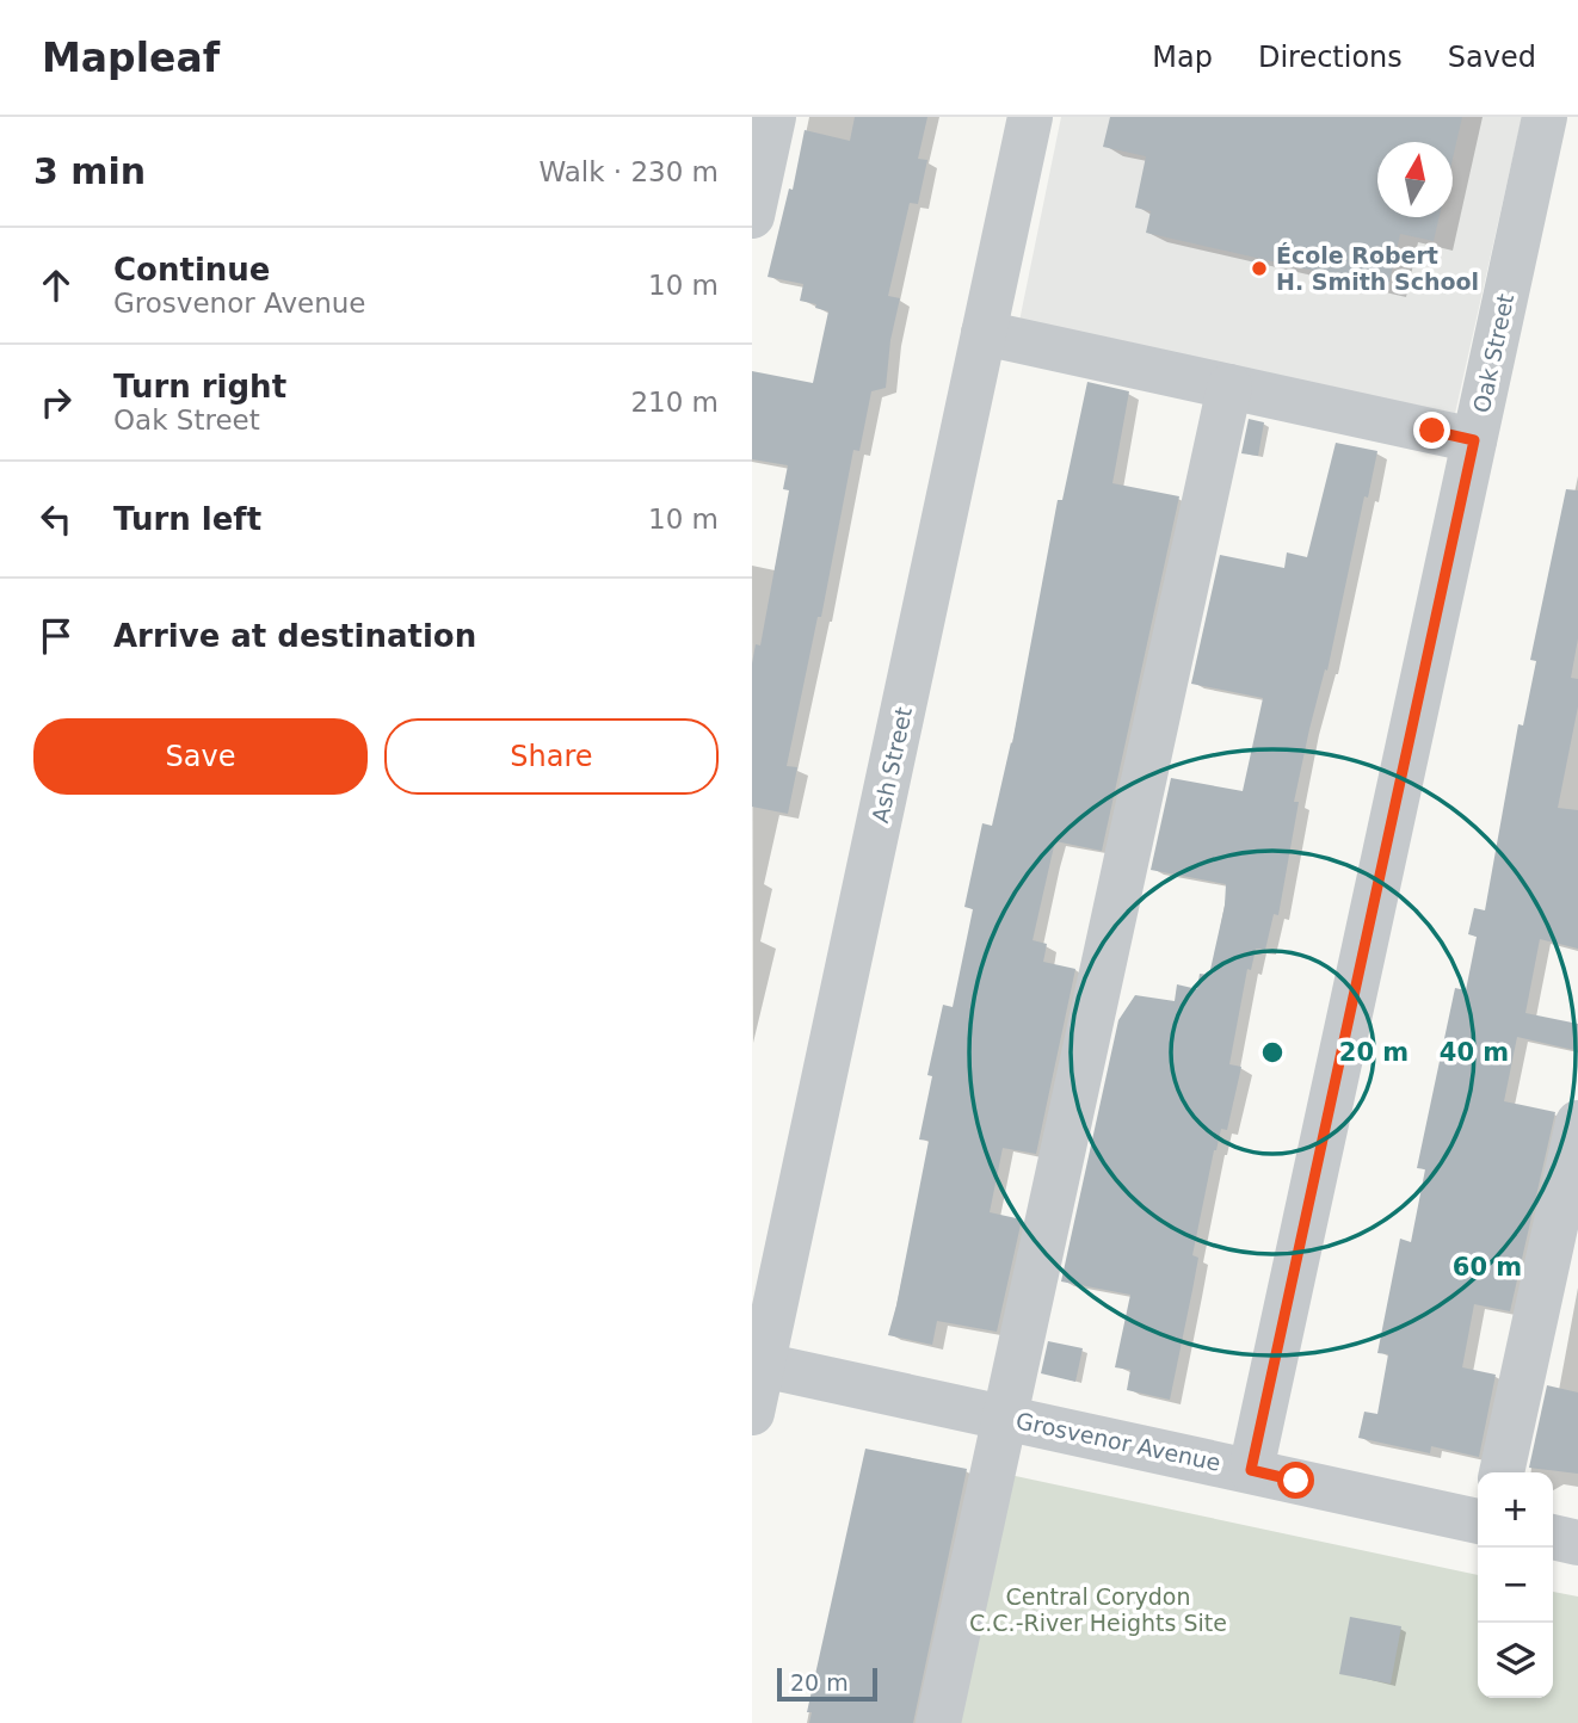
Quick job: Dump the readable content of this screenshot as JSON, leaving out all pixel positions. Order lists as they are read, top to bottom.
{
  "streets": {
    "street": ["Oak Street", "Ash Street", "Grosvenor Avenue"]
  },
  "crossings": [
    ["Oak Street", "Grosvenor Avenue"],
    ["Ash Street", "Grosvenor Avenue"]
  ],
  "parks": ["Central Corydon C.C.-River Heights Site"],
  "places": ["École Robert H. Smith School"],
  "scale_bar": "20 m",
  "north": "top",
  "page": {
    "header": "Mapleaf",
    "nav": ["Map", "Directions", "Saved"],
    "heading": ["3 min", "Walk · 230 m"],
    "list": [
      ["Continue", "Grosvenor Avenue", "10 m"],
      ["Turn right", "Oak Street", "210 m"],
      ["Turn left", "10 m"],
      "Arrive at destination"
    ],
    "buttons": ["Save", "Share"],
    "map_buttons": ["+", "−"],
    "scale": "20 m"
  },
  "rings": ["20 m", "40 m", "60 m"]
}
